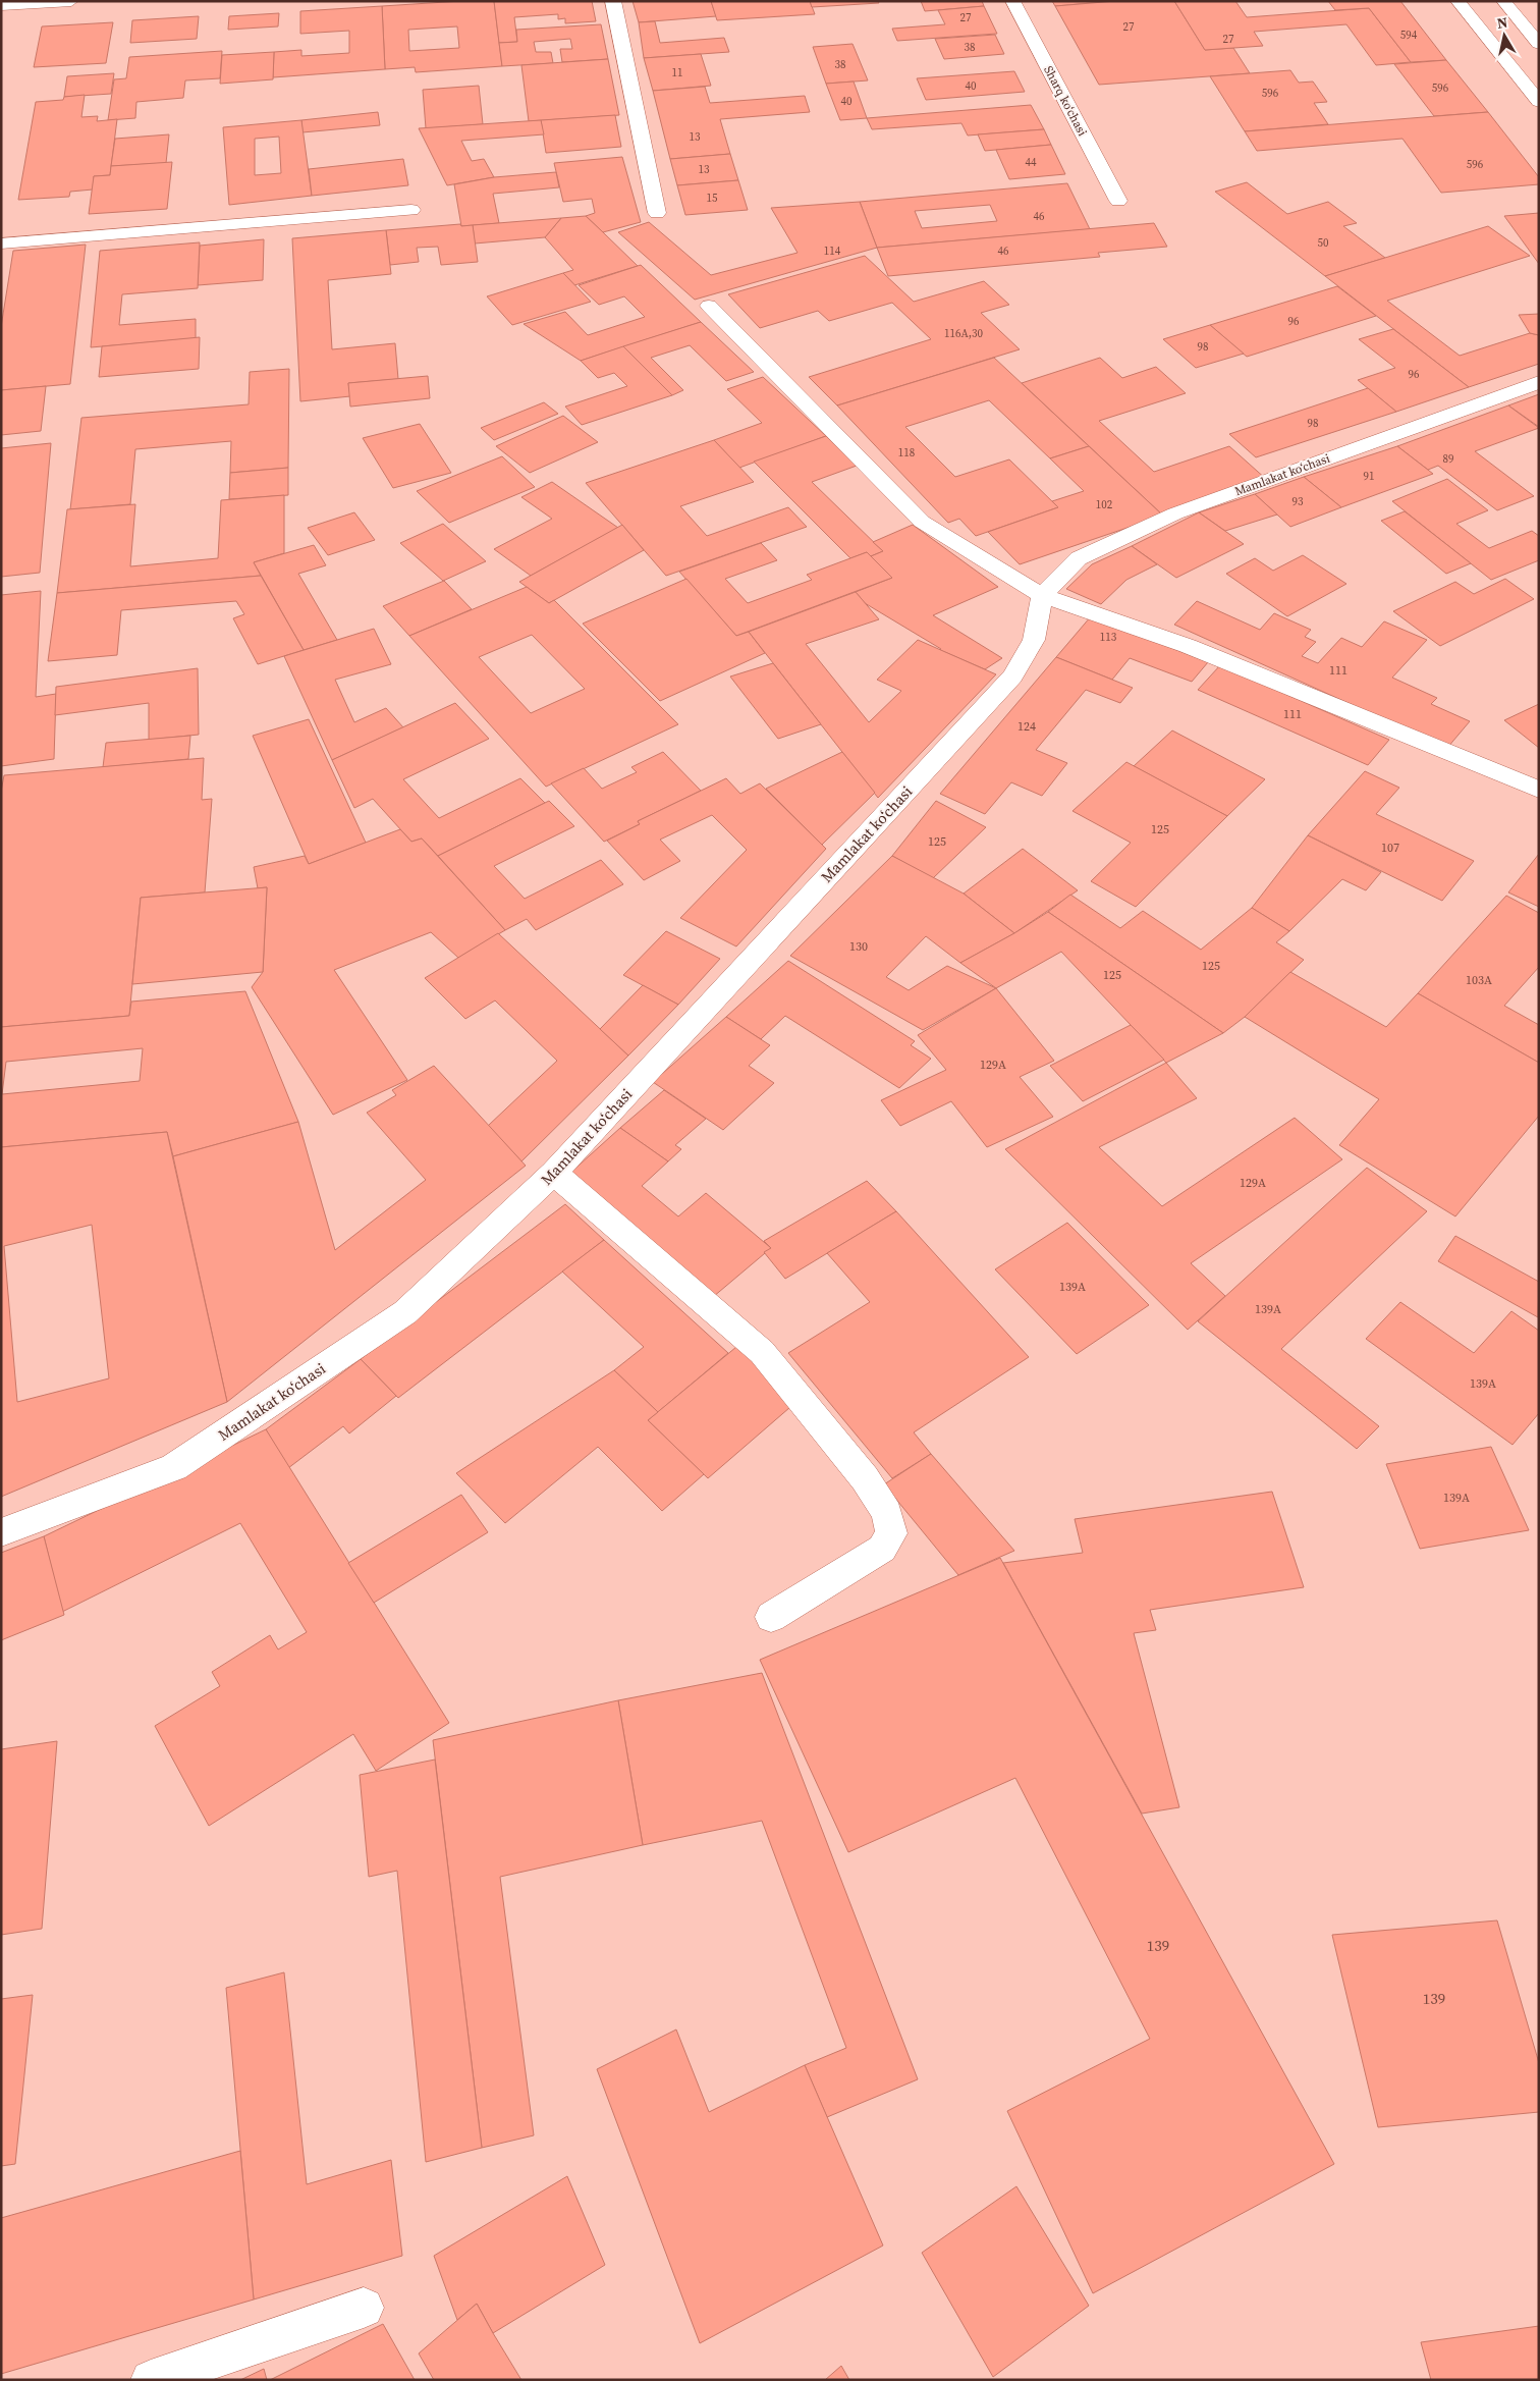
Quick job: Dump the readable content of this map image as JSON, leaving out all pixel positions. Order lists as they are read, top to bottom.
{
  "streets": {
    "street": ["Sharq koʻchasi", "Mamlakat koʻchasi"]
  },
  "house_numbers": [
    "27",
    "27",
    "594",
    "27",
    "38",
    "38",
    "11",
    "40",
    "596",
    "596",
    "40",
    "13",
    "44",
    "596",
    "13",
    "15",
    "46",
    "50",
    "114",
    "46",
    "96",
    "116А,30",
    "98",
    "96",
    "98",
    "118",
    "89",
    "91",
    "93",
    "102",
    "113",
    "111",
    "111",
    "124",
    "125",
    "125",
    "107",
    "130",
    "125",
    "125",
    "103А",
    "129А",
    "129А",
    "139А",
    "139А",
    "139А",
    "139А",
    "139",
    "139"
  ],
  "north": "top"
}
